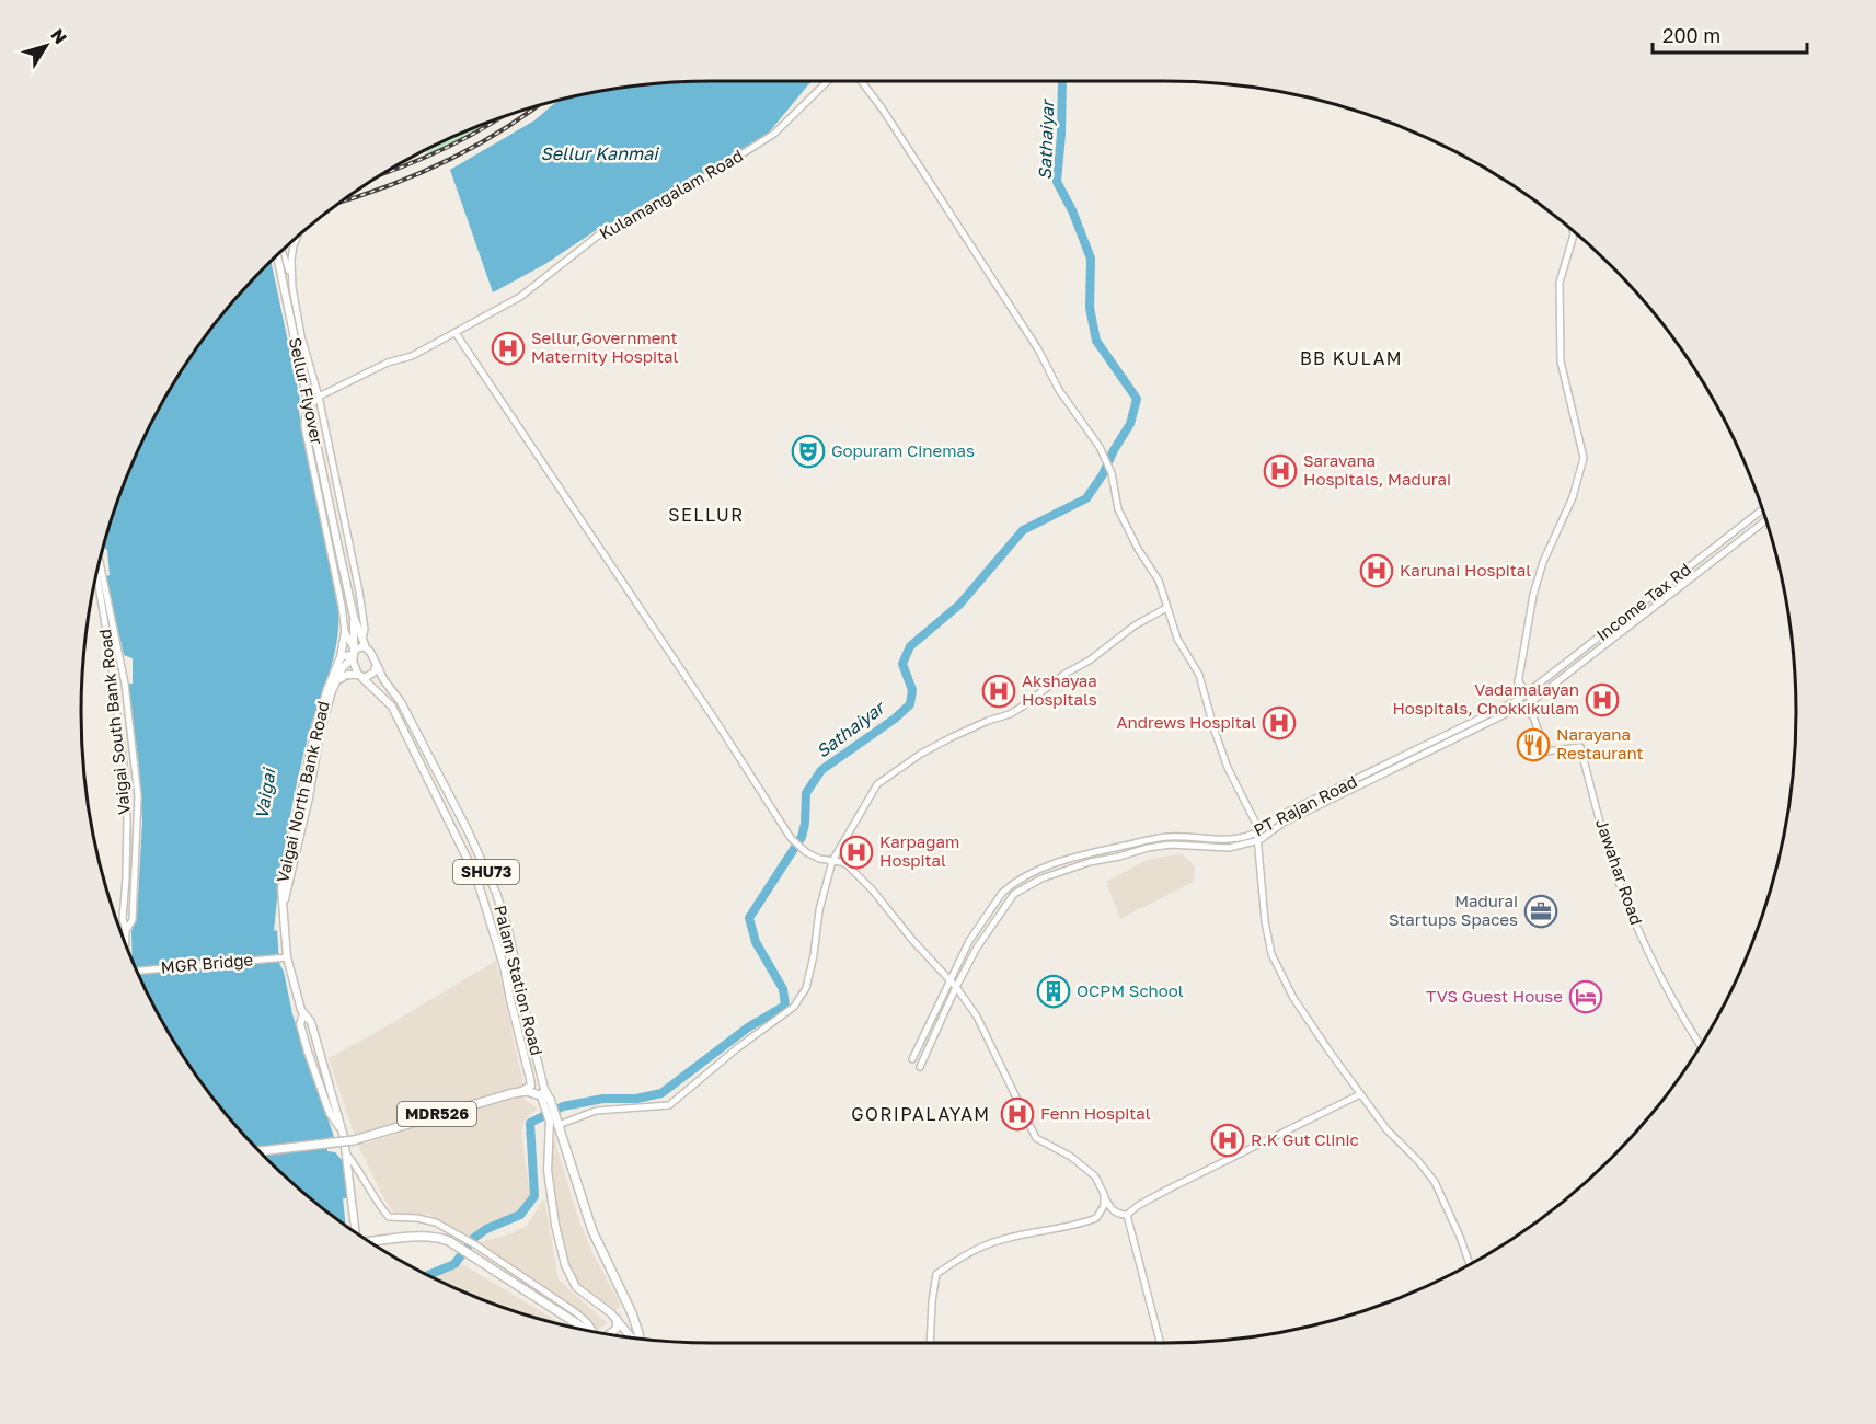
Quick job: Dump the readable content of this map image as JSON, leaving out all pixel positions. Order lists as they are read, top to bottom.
{
  "streets": {
    "highway": ["SHU73", "Palam Station Road", "MDR526"],
    "main road": ["Sellur Flyover", "Vaigai North Bank Road"],
    "street": [
      "Kulamangalam Road",
      "Income Tax Rd",
      "Vaigai South Bank Road",
      "PT Rajan Road",
      "Jawahar Road",
      "MGR Bridge"
    ]
  },
  "crossings": [
    ["Sellur Flyover", "SHU73"],
    ["Income Tax Rd", "PT Rajan Road"],
    ["Income Tax Rd", "Jawahar Road"],
    ["Vaigai North Bank Road", "SHU73"],
    ["Vaigai North Bank Road", "MGR Bridge"],
    ["SHU73", "Palam Station Road"],
    ["Palam Station Road", "MDR526"]
  ],
  "districts": ["BB KULAM", "SELLUR", "GORIPALAYAM"],
  "water": ["Sathaiyar", "Sellur Kanmai", "Vaigai"],
  "places": {
    "hospital": [
      "Sellur,Government Maternity Hospital",
      "Saravana Hospitals, Madurai",
      "Karunai Hospital",
      "Akshayaa Hospitals",
      "Vadamalayan Hospitals, Chokkikulam",
      "Andrews Hospital",
      "Karpagam Hospital",
      "Fenn Hospital",
      "R.K Gut Clinic"
    ],
    "theatre": ["Gopuram Cinemas"],
    "restaurant": ["Narayana Restaurant"],
    "office": ["Madurai Startups Spaces"],
    "building": ["OCPM School"],
    "hotel": ["TVS Guest House"]
  },
  "scale_bar": "200 m",
  "north": "top right"
}
